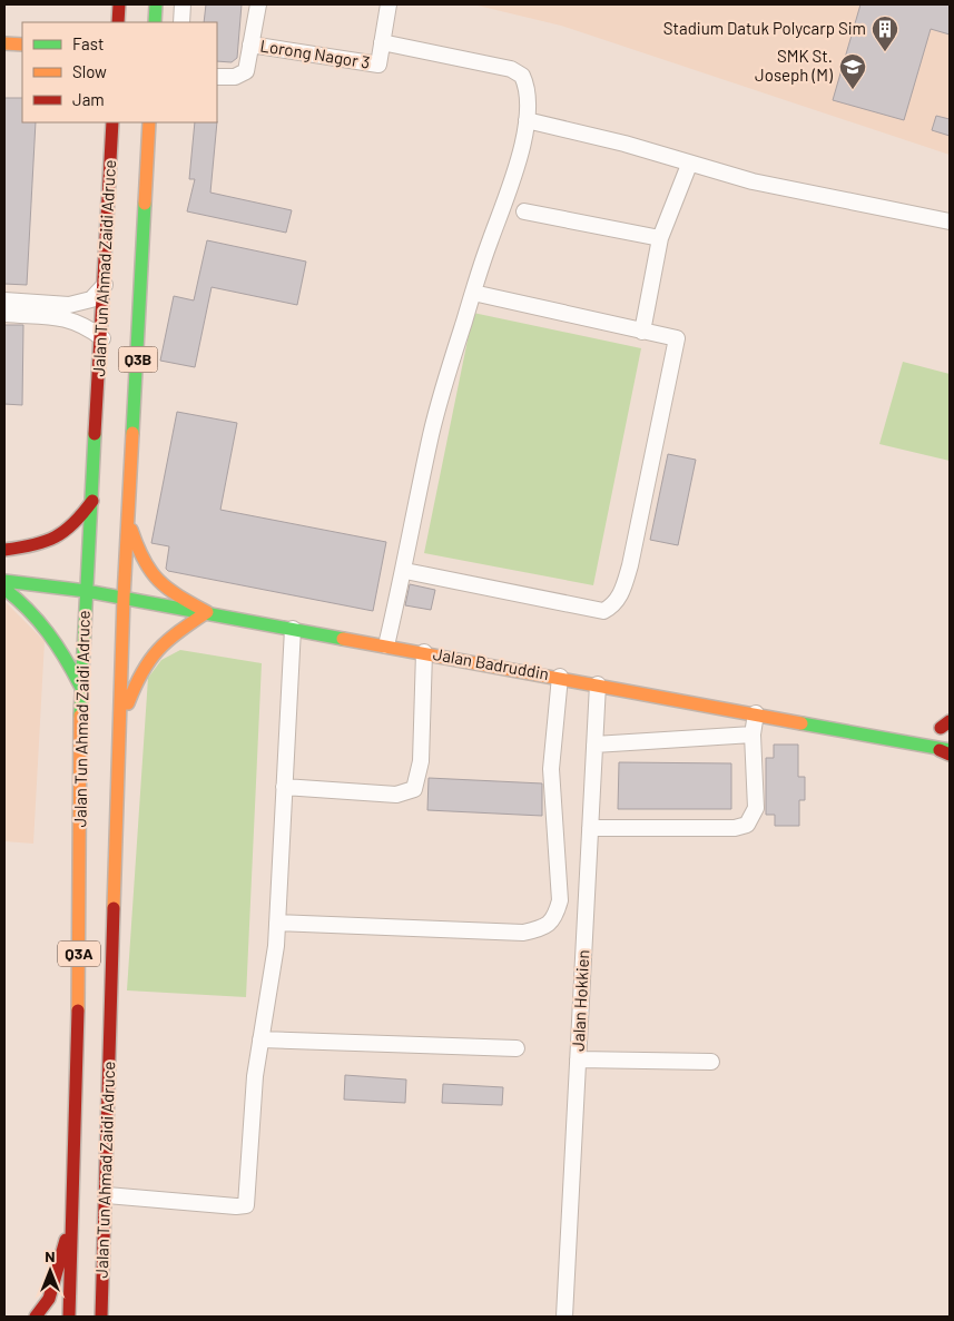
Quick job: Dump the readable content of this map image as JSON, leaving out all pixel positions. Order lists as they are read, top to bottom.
{
  "streets": {
    "main road": [
      "Jalan Tun Ahmad Zaidi Adruce",
      "Q3B",
      "Jalan Badruddin",
      "Q3A"
    ],
    "street": ["Lorong Nagor 3", "Jalan Hokkien"]
  },
  "crossings": [
    ["Jalan Tun Ahmad Zaidi Adruce", "Jalan Badruddin"],
    ["Jalan Badruddin", "Jalan Hokkien"]
  ],
  "places": {
    "building": ["Stadium Datuk Polycarp Sim"],
    "school or university": ["SMK St. Joseph (M)"]
  },
  "legend": ["Fast", "Slow", "Jam"],
  "north": "top"
}
